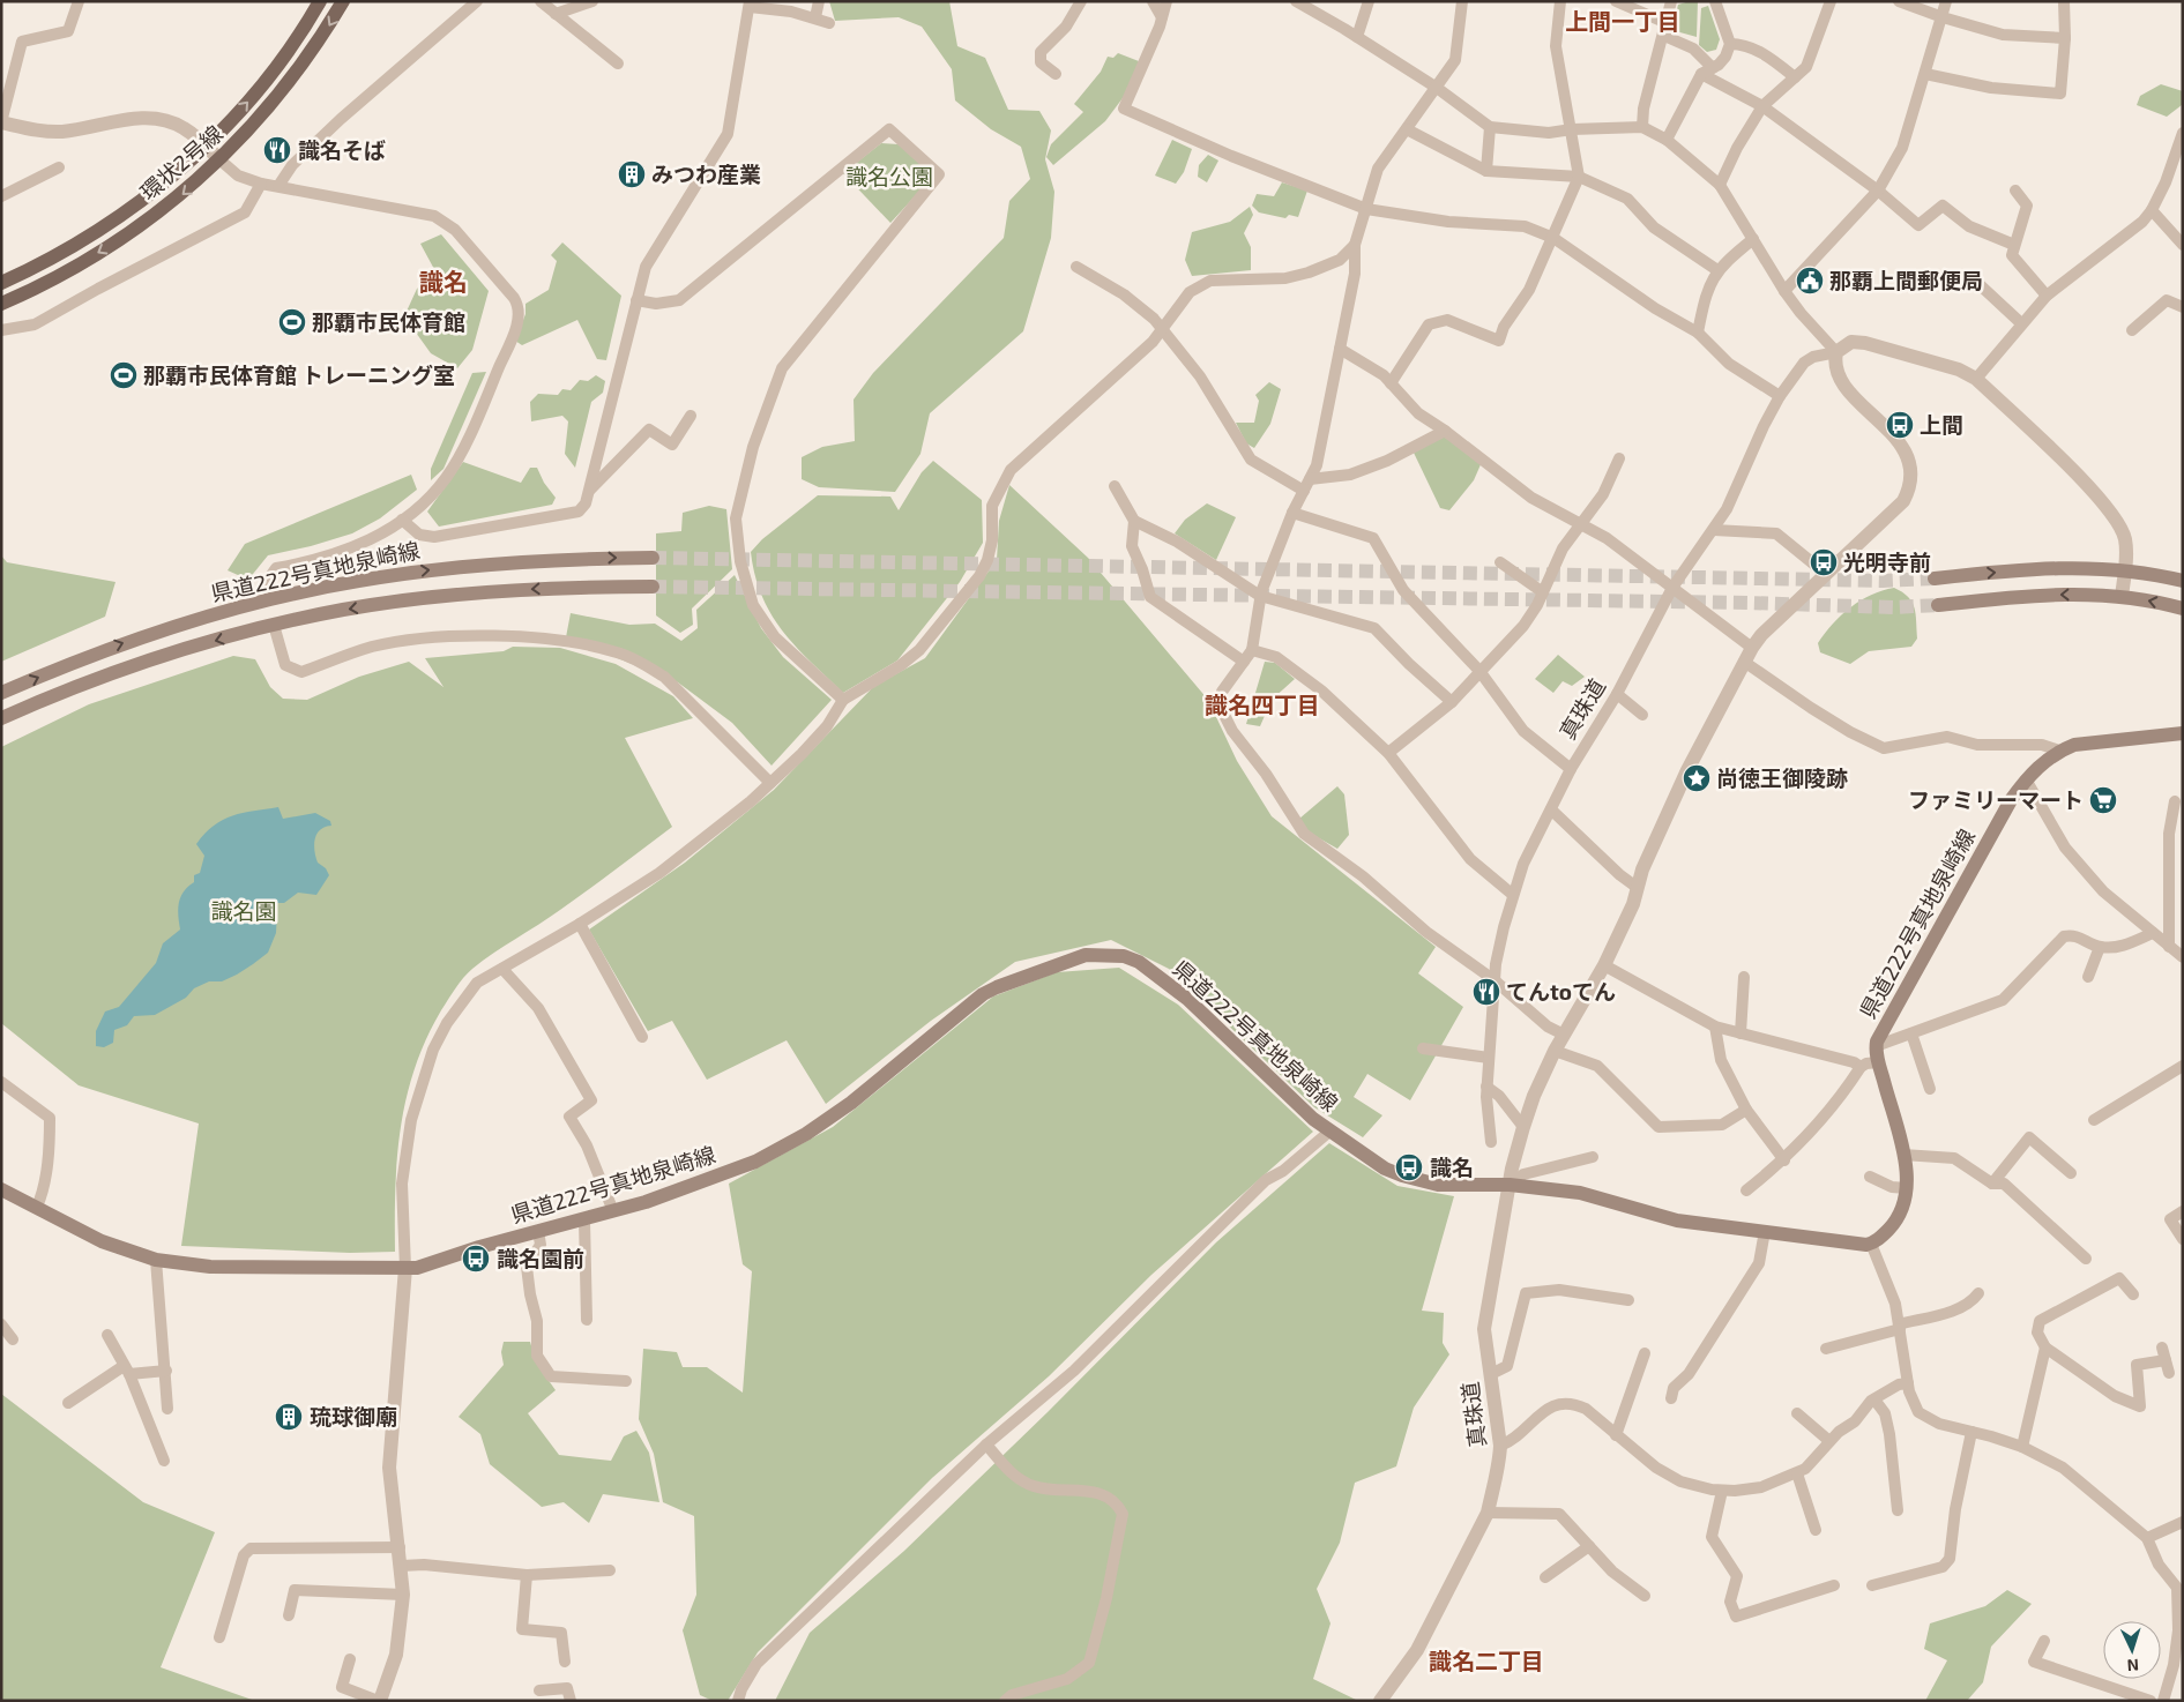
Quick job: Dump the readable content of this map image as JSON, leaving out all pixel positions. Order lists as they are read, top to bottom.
{
  "streets": {
    "main road": ["環状2号線", "県道222号真地泉崎線"],
    "street": ["真珠道"]
  },
  "crossings": [
    ["県道222号真地泉崎線", "真珠道"]
  ],
  "districts": [
    "上間一丁目",
    "識名",
    "識名四丁目",
    "識名二丁目"
  ],
  "parks": ["識名公園", "識名園"],
  "places": {
    "restaurant": ["識名そば", "てんtoてん"],
    "building": ["みつわ産業", "琉球御廟"],
    "public building": ["那覇上間郵便局"],
    "sports": ["那覇市民体育館", "那覇市民体育館 トレーニング室"],
    "bus stop": [
      "上間",
      "光明寺前",
      "識名",
      "識名園前"
    ],
    "place": ["尚徳王御陵跡"],
    "supermarket": ["ファミリーマート"]
  },
  "north": "bottom"
}
